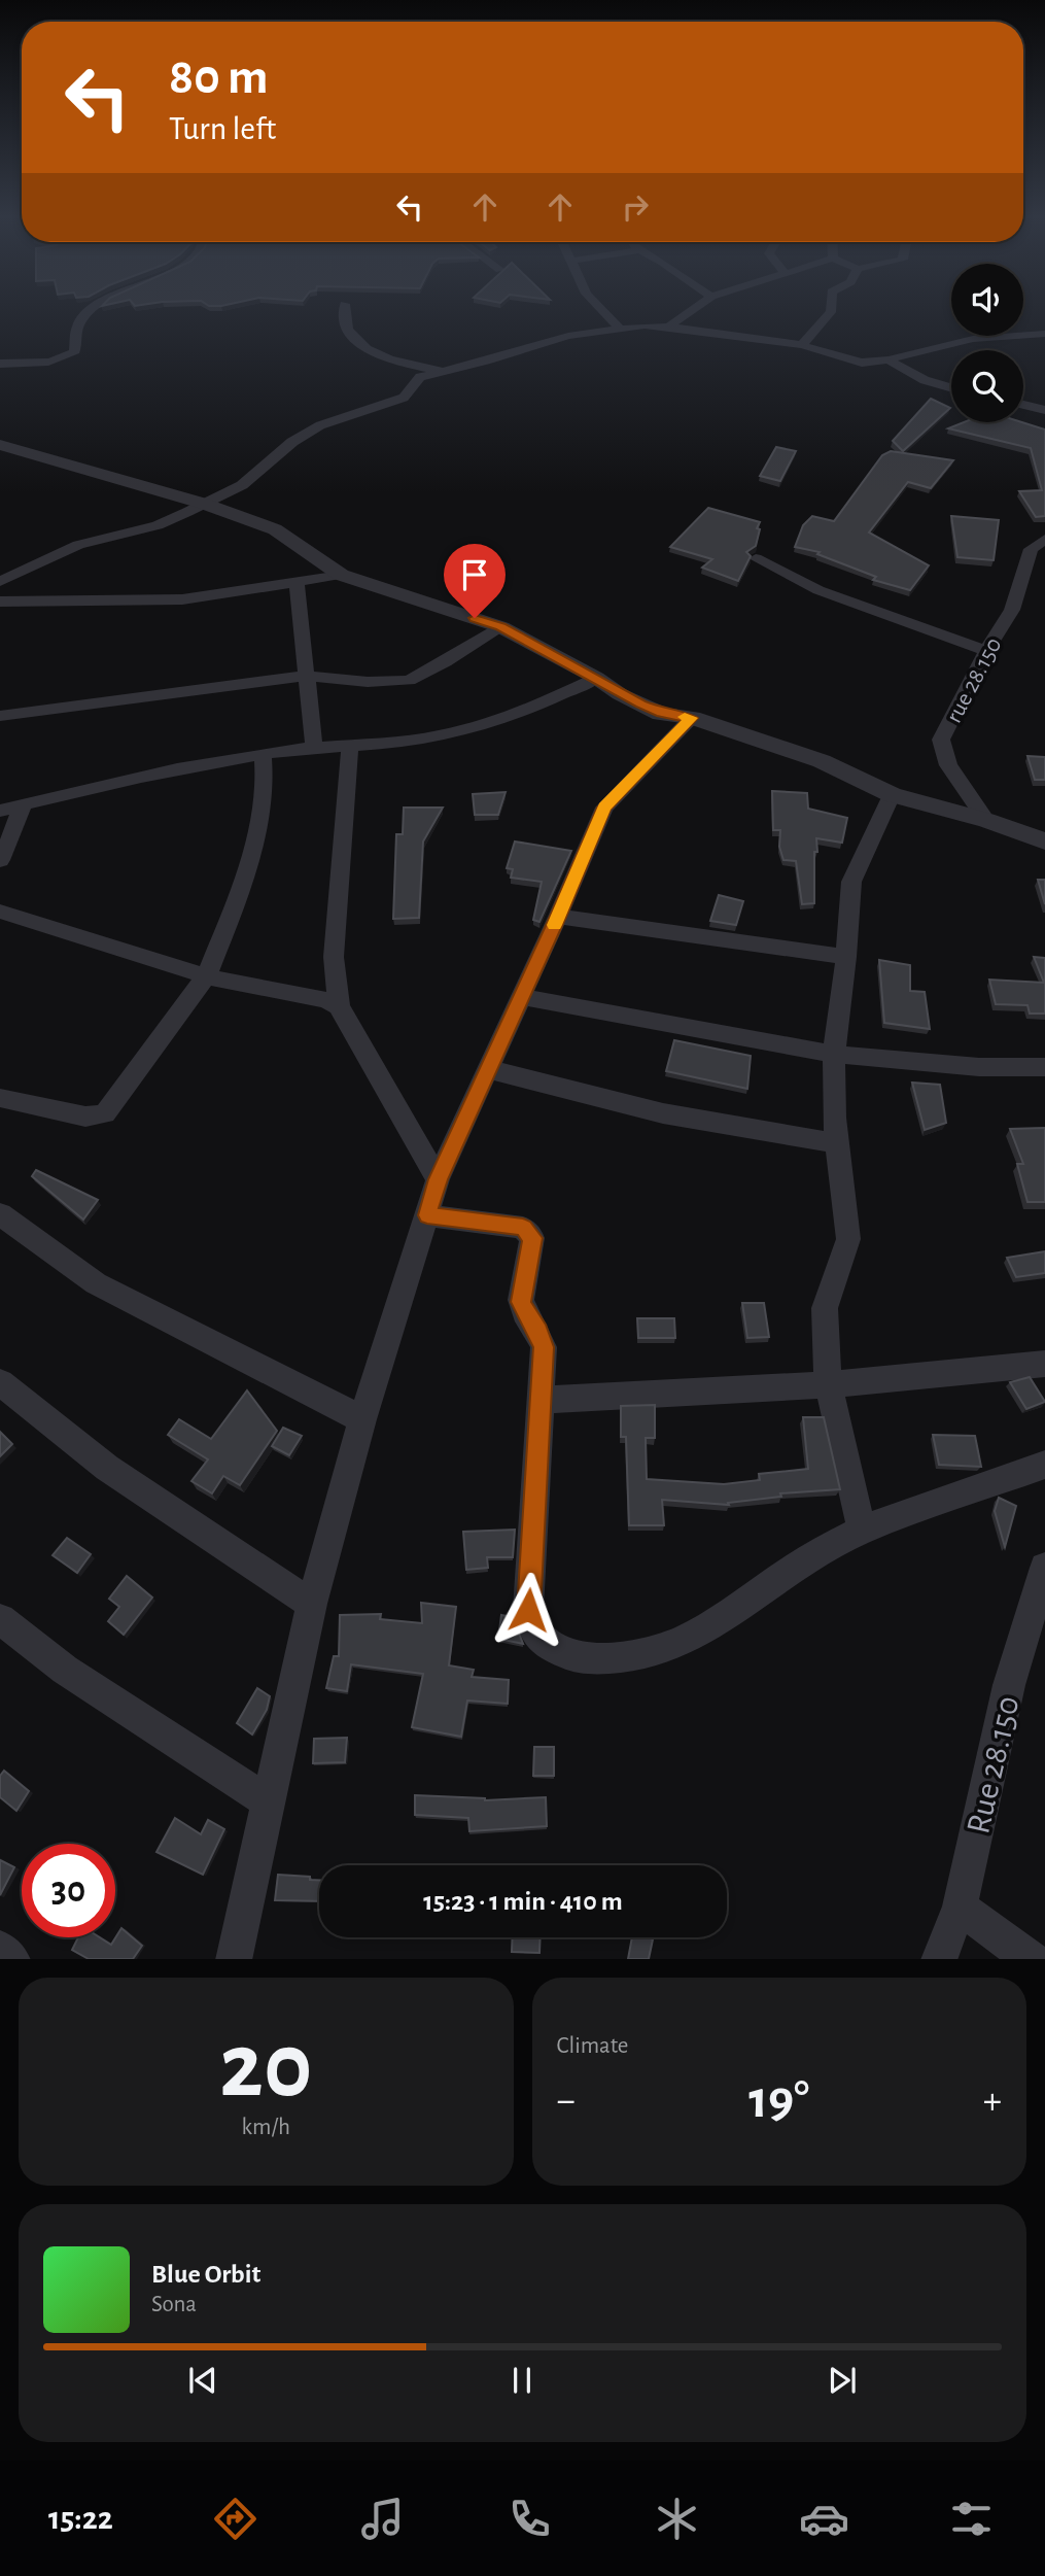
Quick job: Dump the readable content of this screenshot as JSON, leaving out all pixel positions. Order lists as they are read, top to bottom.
{
  "streets": {
    "street": ["rue 28.150", "Rue 28.150"]
  },
  "page": {
    "turn": ["80 m", "Turn left"],
    "limit": "30",
    "trip": "15:23 · 1 min · 410 m",
    "tile": [
      ["20", "km/h"],
      "Climate"
    ],
    "heat": ["−", "19°", "+"],
    "song": ["Blue Orbit", "Sona"],
    "tabs": "15:22"
  }
}
